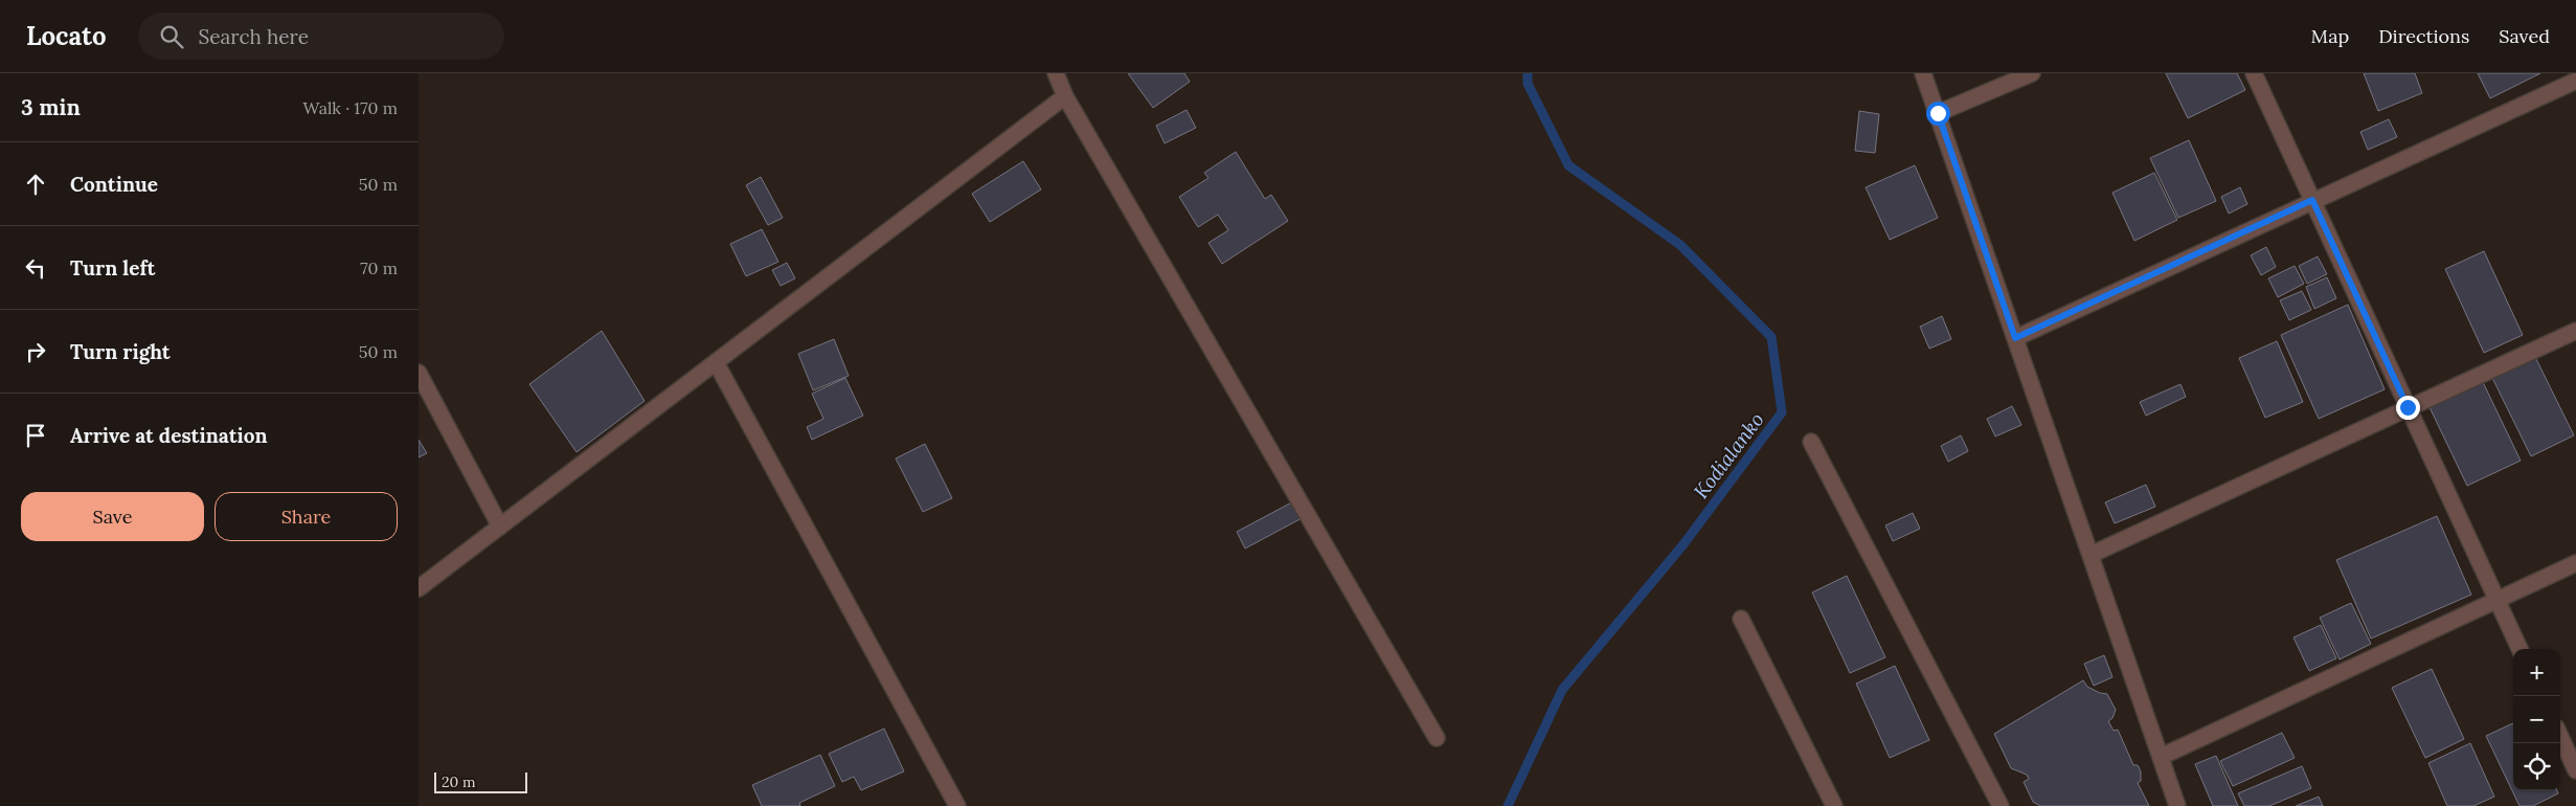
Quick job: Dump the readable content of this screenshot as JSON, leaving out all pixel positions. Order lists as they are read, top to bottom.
{
  "water": ["Kodialanko"],
  "scale_bar": "20 m",
  "page": {
    "header": "Locato",
    "search": "Search here",
    "nav": ["Map", "Directions", "Saved"],
    "heading": ["3 min", "Walk · 170 m"],
    "list": [
      ["Continue", "50 m"],
      ["Turn left", "70 m"],
      ["Turn right", "50 m"],
      "Arrive at destination"
    ],
    "buttons": ["Save", "Share"],
    "map_buttons": ["+", "−"],
    "scale": "20 m"
  }
}
